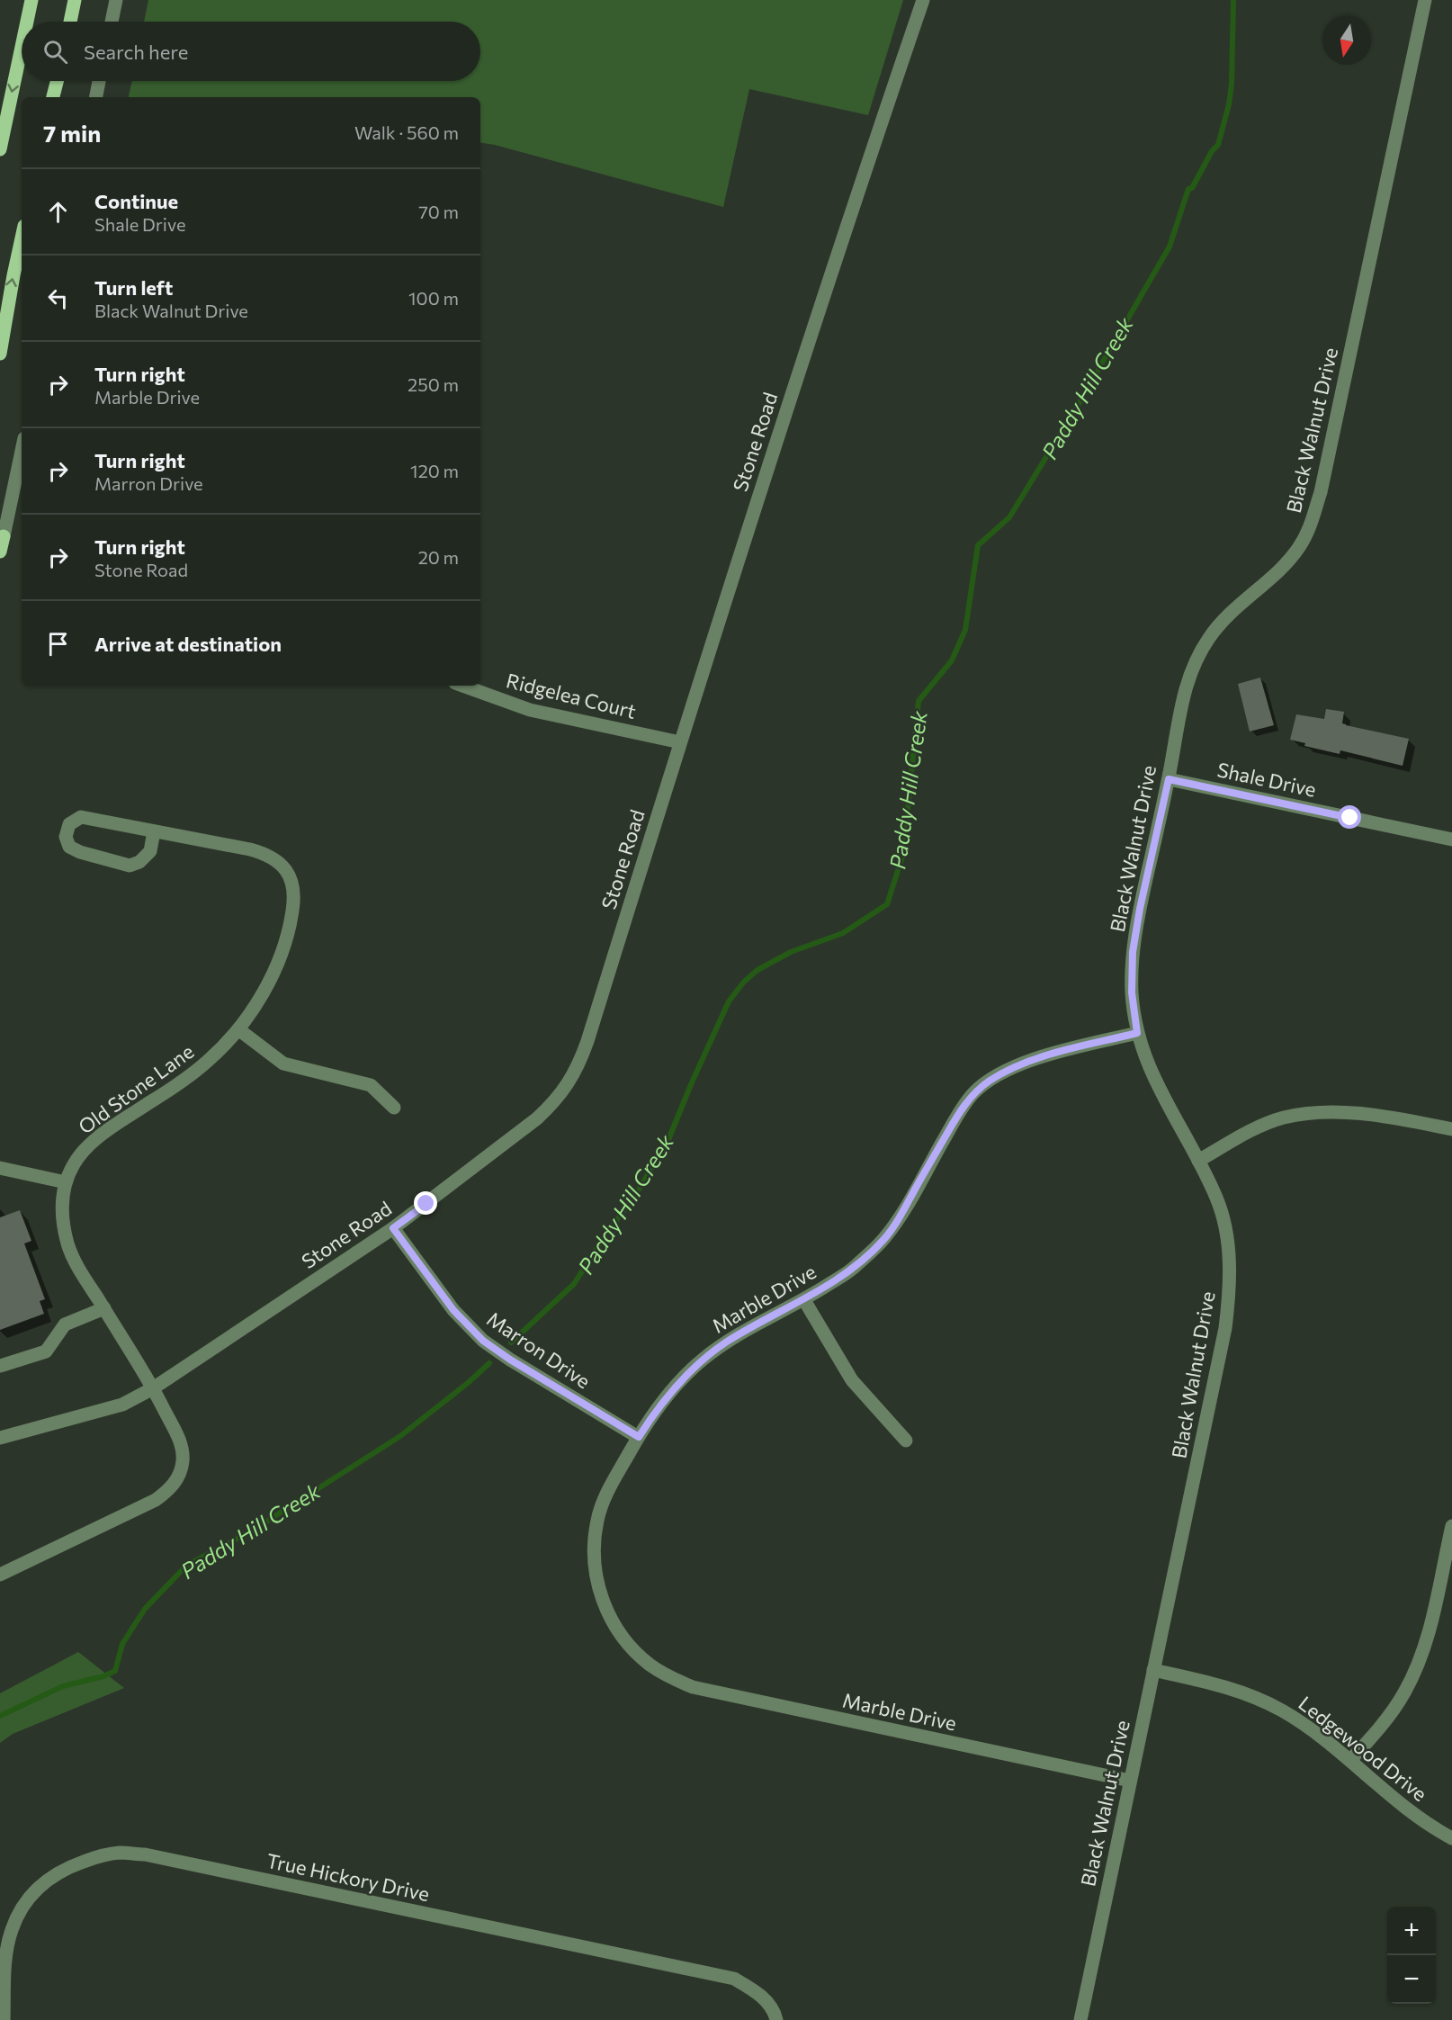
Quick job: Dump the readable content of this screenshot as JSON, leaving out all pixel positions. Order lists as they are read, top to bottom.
{
  "streets": {
    "street": [
      "Black Walnut Drive",
      "Stone Road",
      "Ridgelea Court",
      "Shale Drive",
      "Old Stone Lane",
      "Marble Drive",
      "Marron Drive",
      "Ledgewood Drive",
      "True Hickory Drive"
    ]
  },
  "crossings": [
    ["Black Walnut Drive", "Shale Drive"],
    ["Black Walnut Drive", "Marble Drive"],
    ["Black Walnut Drive", "Ledgewood Drive"],
    ["Stone Road", "Ridgelea Court"],
    ["Stone Road", "Old Stone Lane"],
    ["Stone Road", "Marron Drive"],
    ["Marble Drive", "Marron Drive"]
  ],
  "water": ["Paddy Hill Creek"],
  "north": "bottom",
  "page": {
    "search": "Search here",
    "heading": ["7 min", "Walk · 560 m"],
    "list": [
      ["Continue", "Shale Drive", "70 m"],
      ["Turn left", "Black Walnut Drive", "100 m"],
      ["Turn right", "Marble Drive", "250 m"],
      ["Turn right", "Marron Drive", "120 m"],
      ["Turn right", "Stone Road", "20 m"],
      "Arrive at destination"
    ],
    "map_buttons": ["+", "−"]
  }
}
